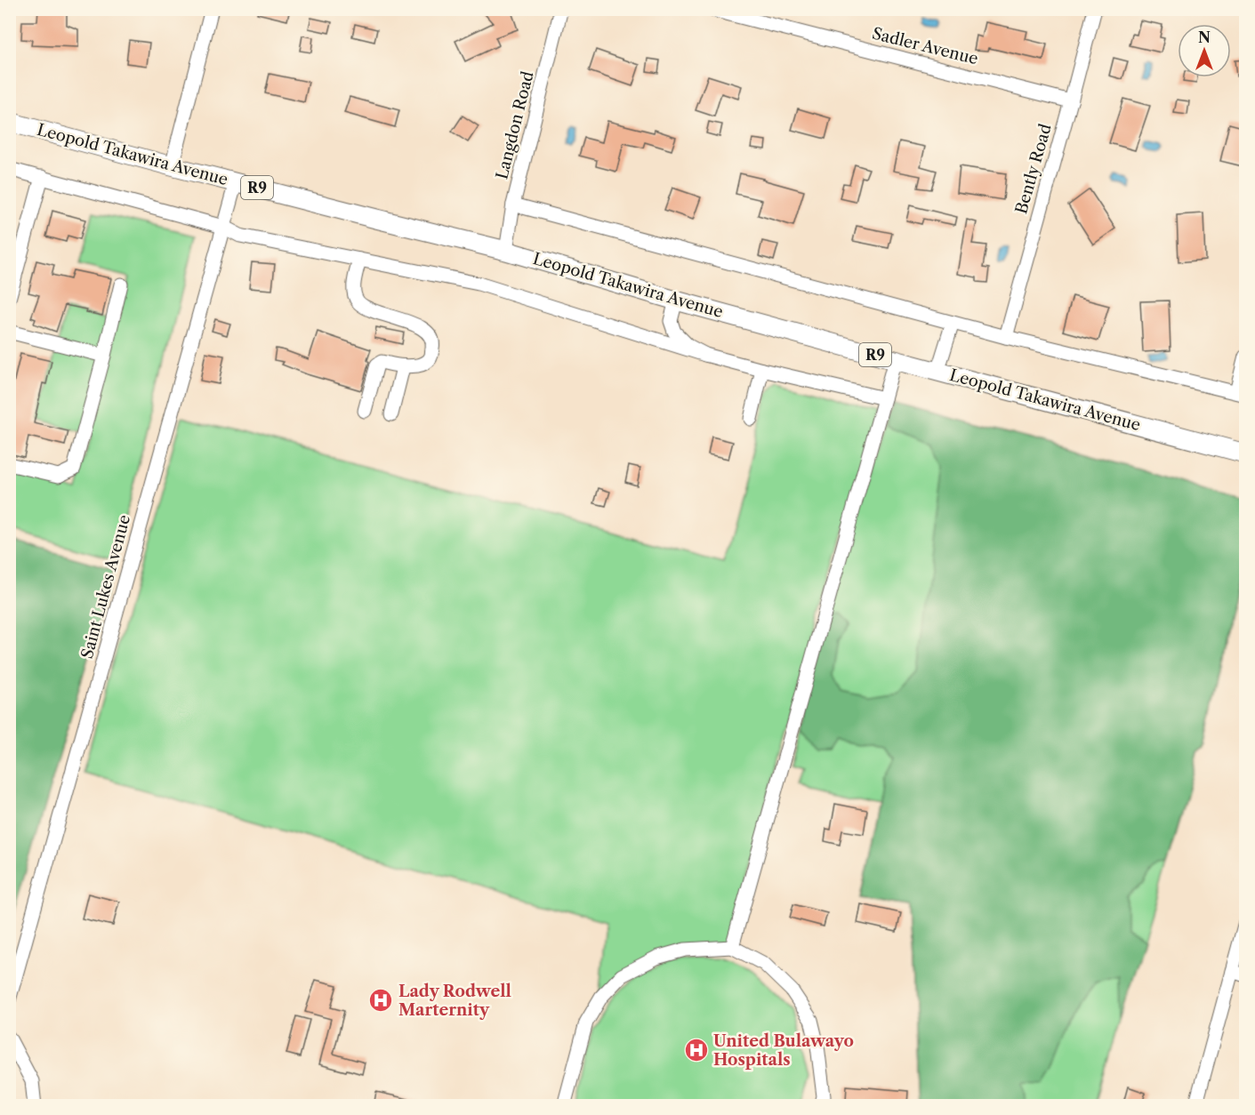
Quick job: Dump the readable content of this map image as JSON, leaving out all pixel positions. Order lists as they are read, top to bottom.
{
  "streets": {
    "highway": ["Leopold Takawira Avenue", "R9"],
    "street": [
      "Sadler Avenue",
      "Langdon Road",
      "Bently Road",
      "Saint Lukes Avenue"
    ]
  },
  "crossings": [
    ["Sadler Avenue", "Bently Road"],
    ["Langdon Road", "Leopold Takawira Avenue"],
    ["Leopold Takawira Avenue", "Saint Lukes Avenue"]
  ],
  "places": {
    "hospital": ["Lady Rodwell Marternity", "United Bulawayo Hospitals"]
  },
  "north": "top"
}
